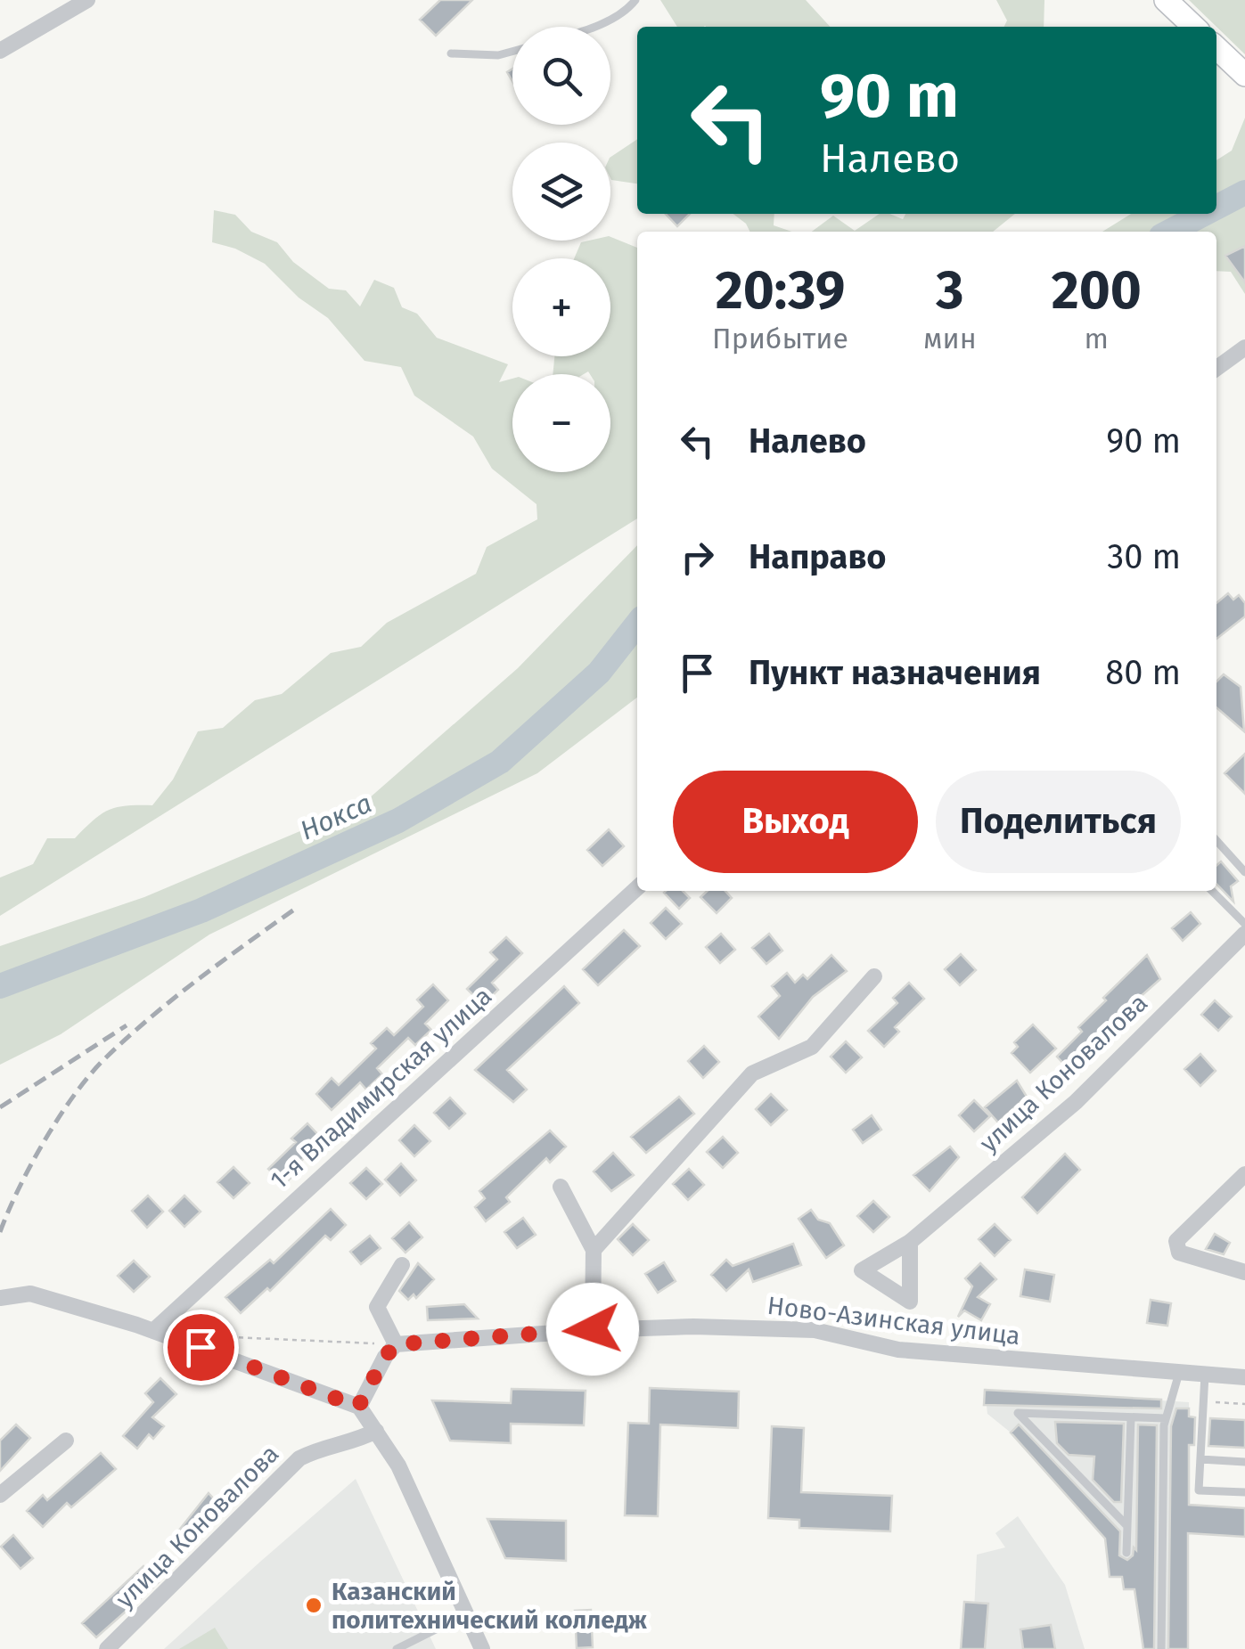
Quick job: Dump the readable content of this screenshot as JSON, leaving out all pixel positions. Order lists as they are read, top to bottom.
{
  "streets": {
    "street": ["улица Коновалова", "1-я Владимирская улица", "Ново-Азинская улица"]
  },
  "water": ["Нокса"],
  "places": ["Казанский политехнический колледж"],
  "page": {
    "map_buttons": ["+", "−"],
    "turn": ["90 m", "Налево"],
    "eta": [
      "20:39",
      "Прибытие",
      "3",
      "мин",
      "200",
      "m"
    ],
    "list": [
      {
        "name": "Налево",
        "value": "90 m"
      },
      {
        "name": "Направо",
        "value": "30 m"
      },
      {
        "name": "Пункт назначения",
        "value": "80 m"
      }
    ],
    "buttons": ["Выход", "Поделиться"]
  }
}
